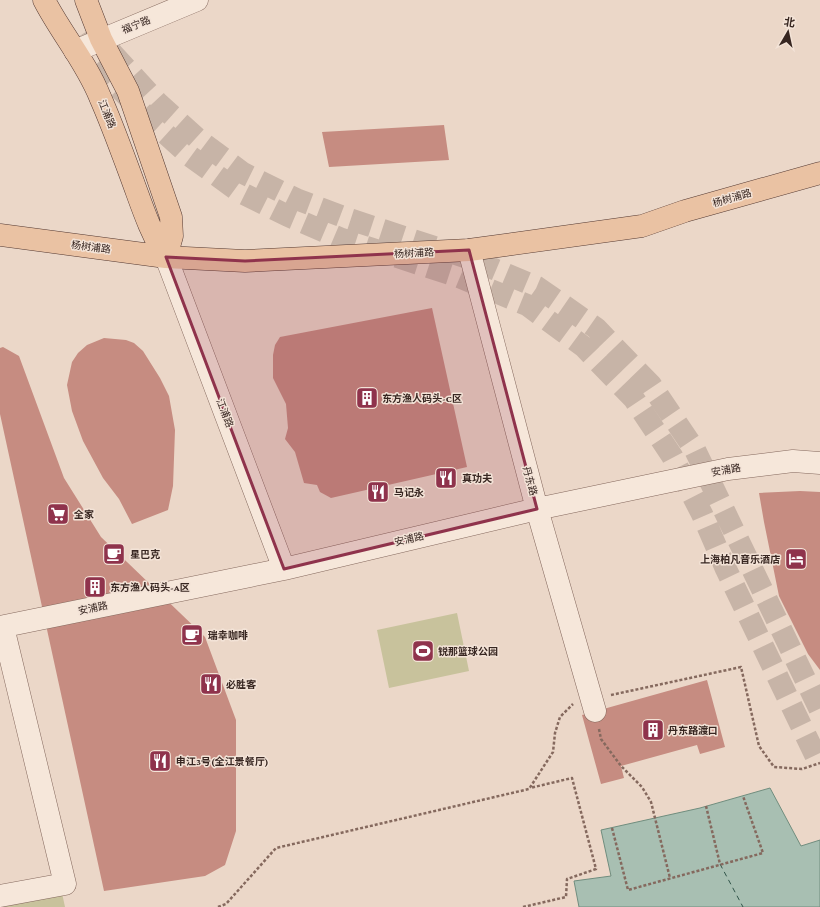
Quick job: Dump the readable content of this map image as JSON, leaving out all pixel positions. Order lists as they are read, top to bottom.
{
  "streets": {
    "main road": ["江浦路", "杨树浦路"],
    "street": ["福宁路", "安浦路", "丹东路"]
  },
  "crossings": [
    ["福宁路", "江浦路"],
    ["江浦路", "杨树浦路"],
    ["江浦路", "安浦路"],
    ["杨树浦路", "丹东路"],
    ["安浦路", "丹东路"]
  ],
  "places": {
    "building": ["东方渔人码头-C区", "东方渔人码头-A区", "丹东路渡口"],
    "restaurant": [
      "真功夫",
      "马记永",
      "必胜客",
      "申江3号(全江景餐厅)"
    ],
    "supermarket": ["全家"],
    "cafe": ["星巴克", "瑞幸咖啡"],
    "hotel": ["上海柏凡音乐酒店"],
    "sports": ["锐那篮球公园"]
  },
  "north": "top"
}
